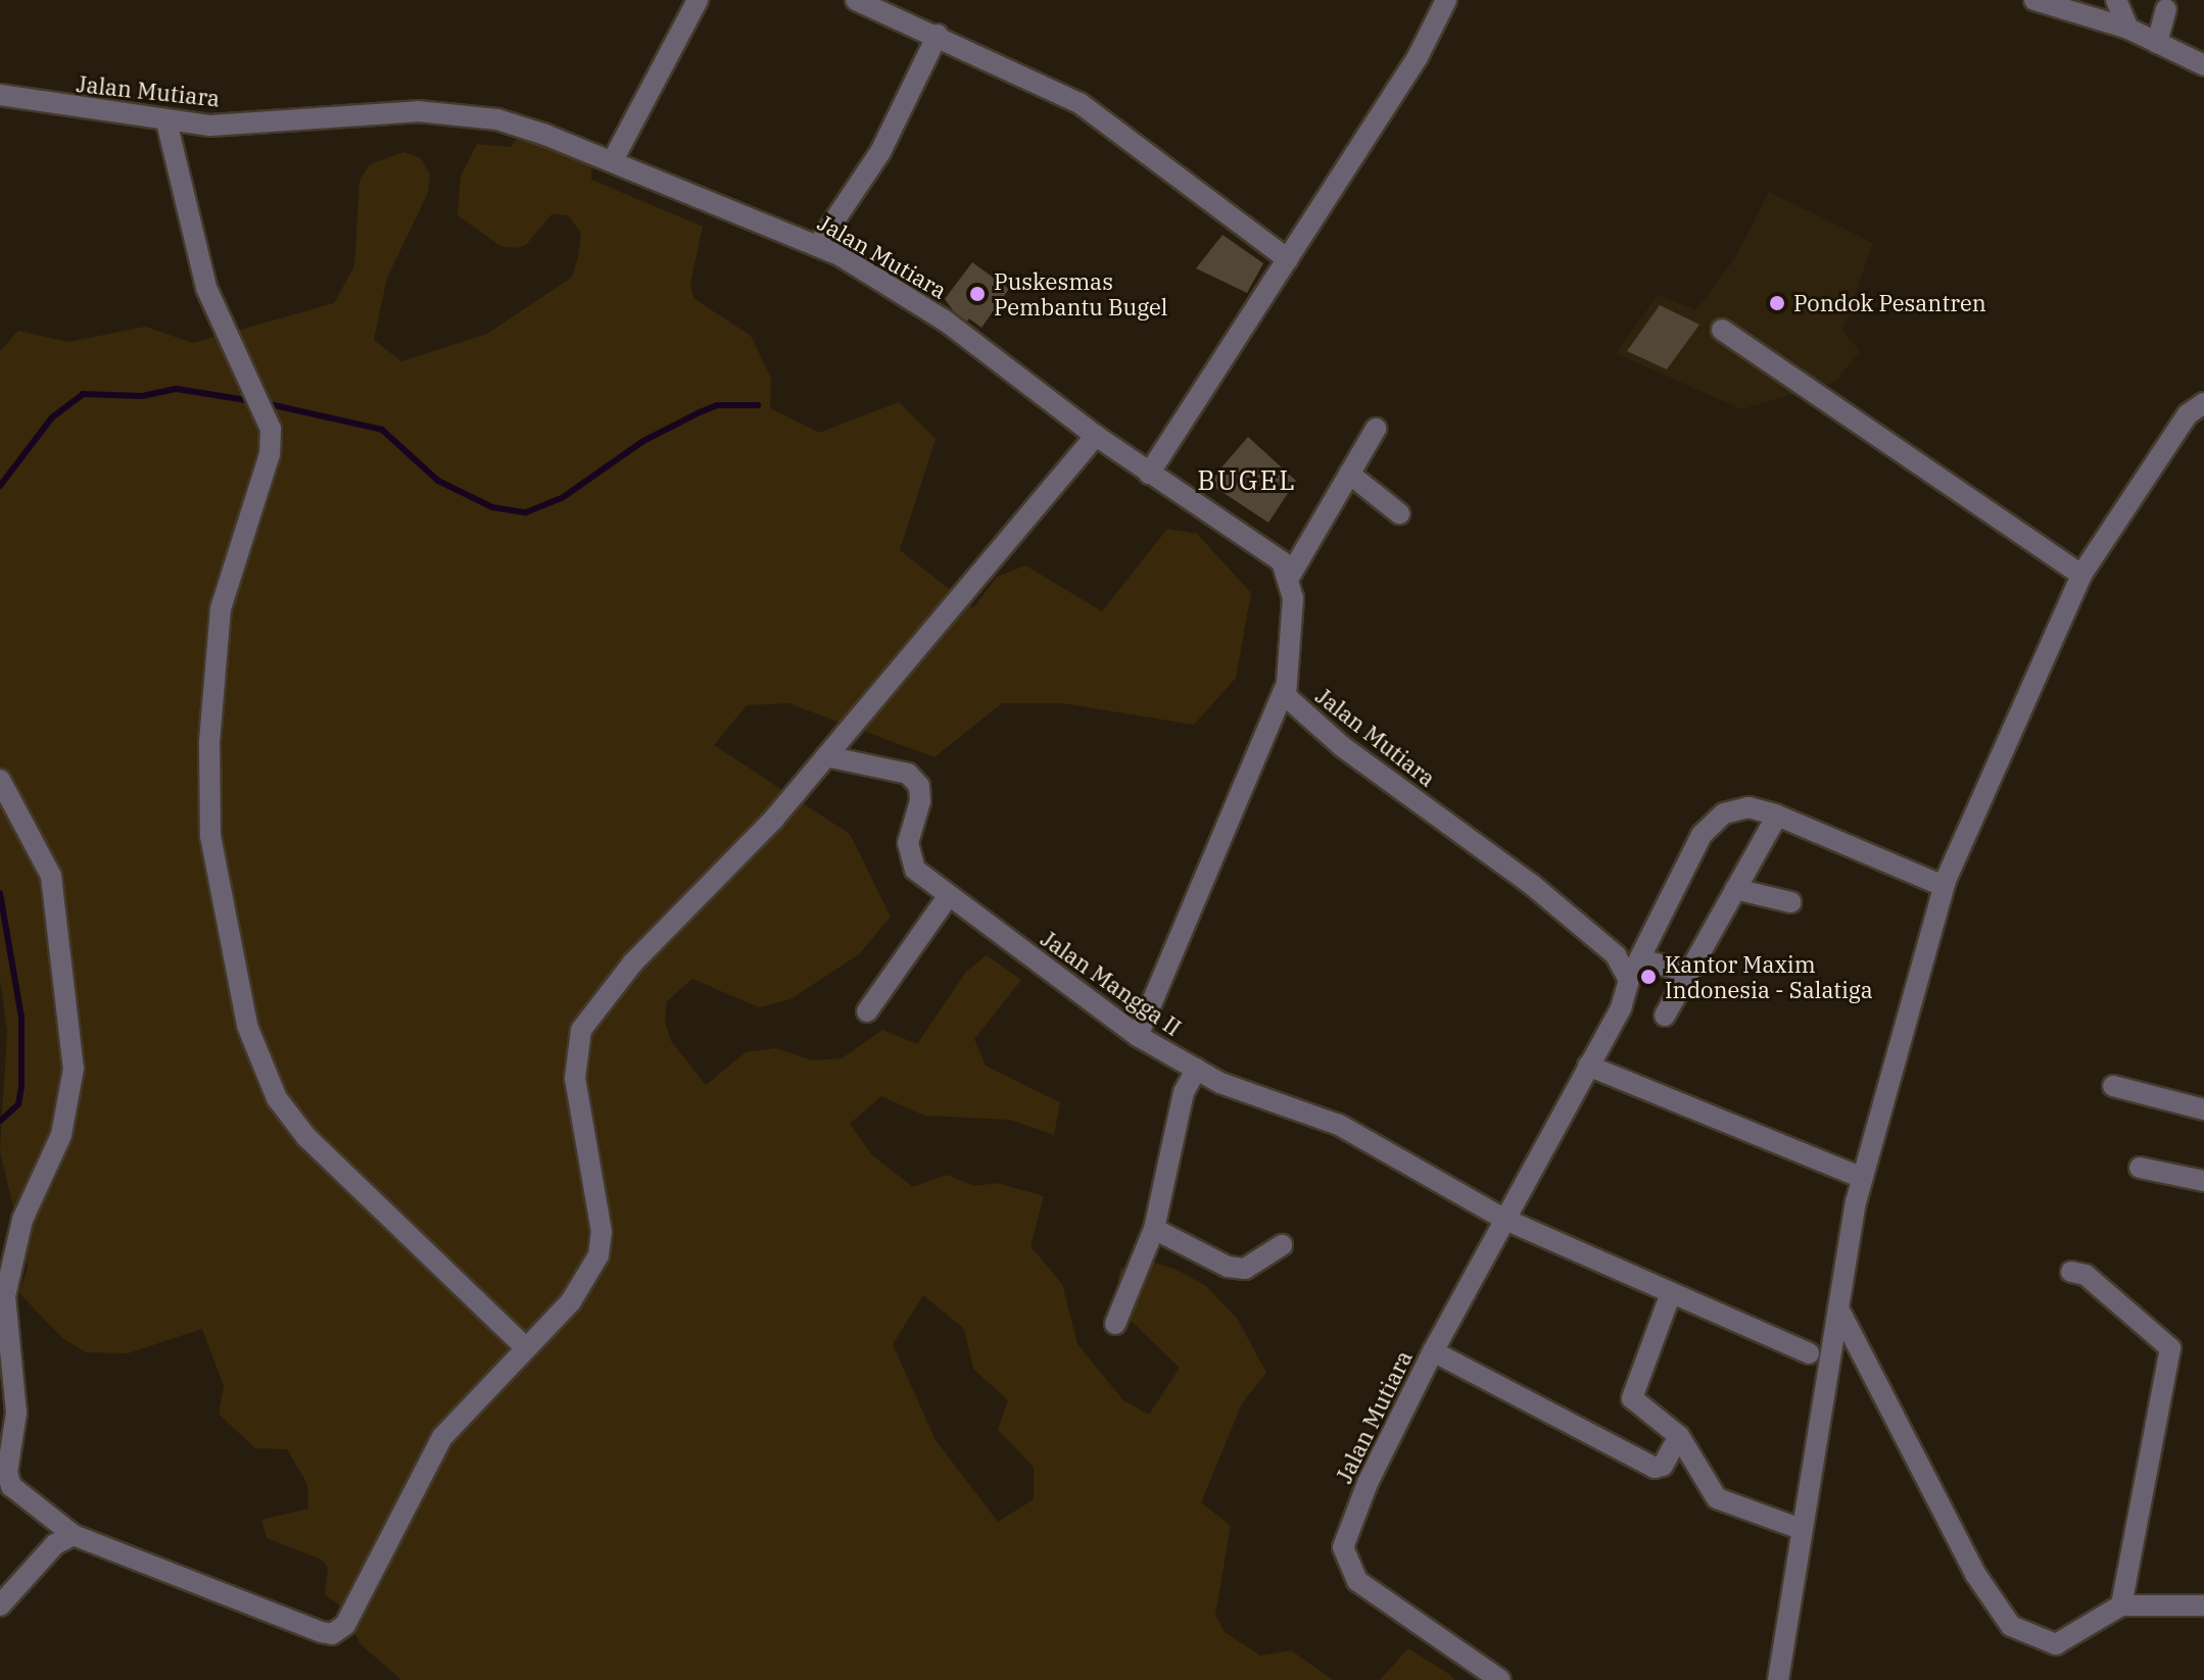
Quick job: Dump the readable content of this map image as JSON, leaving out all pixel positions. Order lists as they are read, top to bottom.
{
  "streets": {
    "street": ["Jalan Mutiara", "Jalan Mangga II"]
  },
  "crossings": [
    ["Jalan Mutiara", "Jalan Mangga II"]
  ],
  "districts": ["BUGEL"],
  "places": ["Puskesmas Pembantu Bugel", "Pondok Pesantren", "Kantor Maxim Indonesia - Salatiga"]
}
